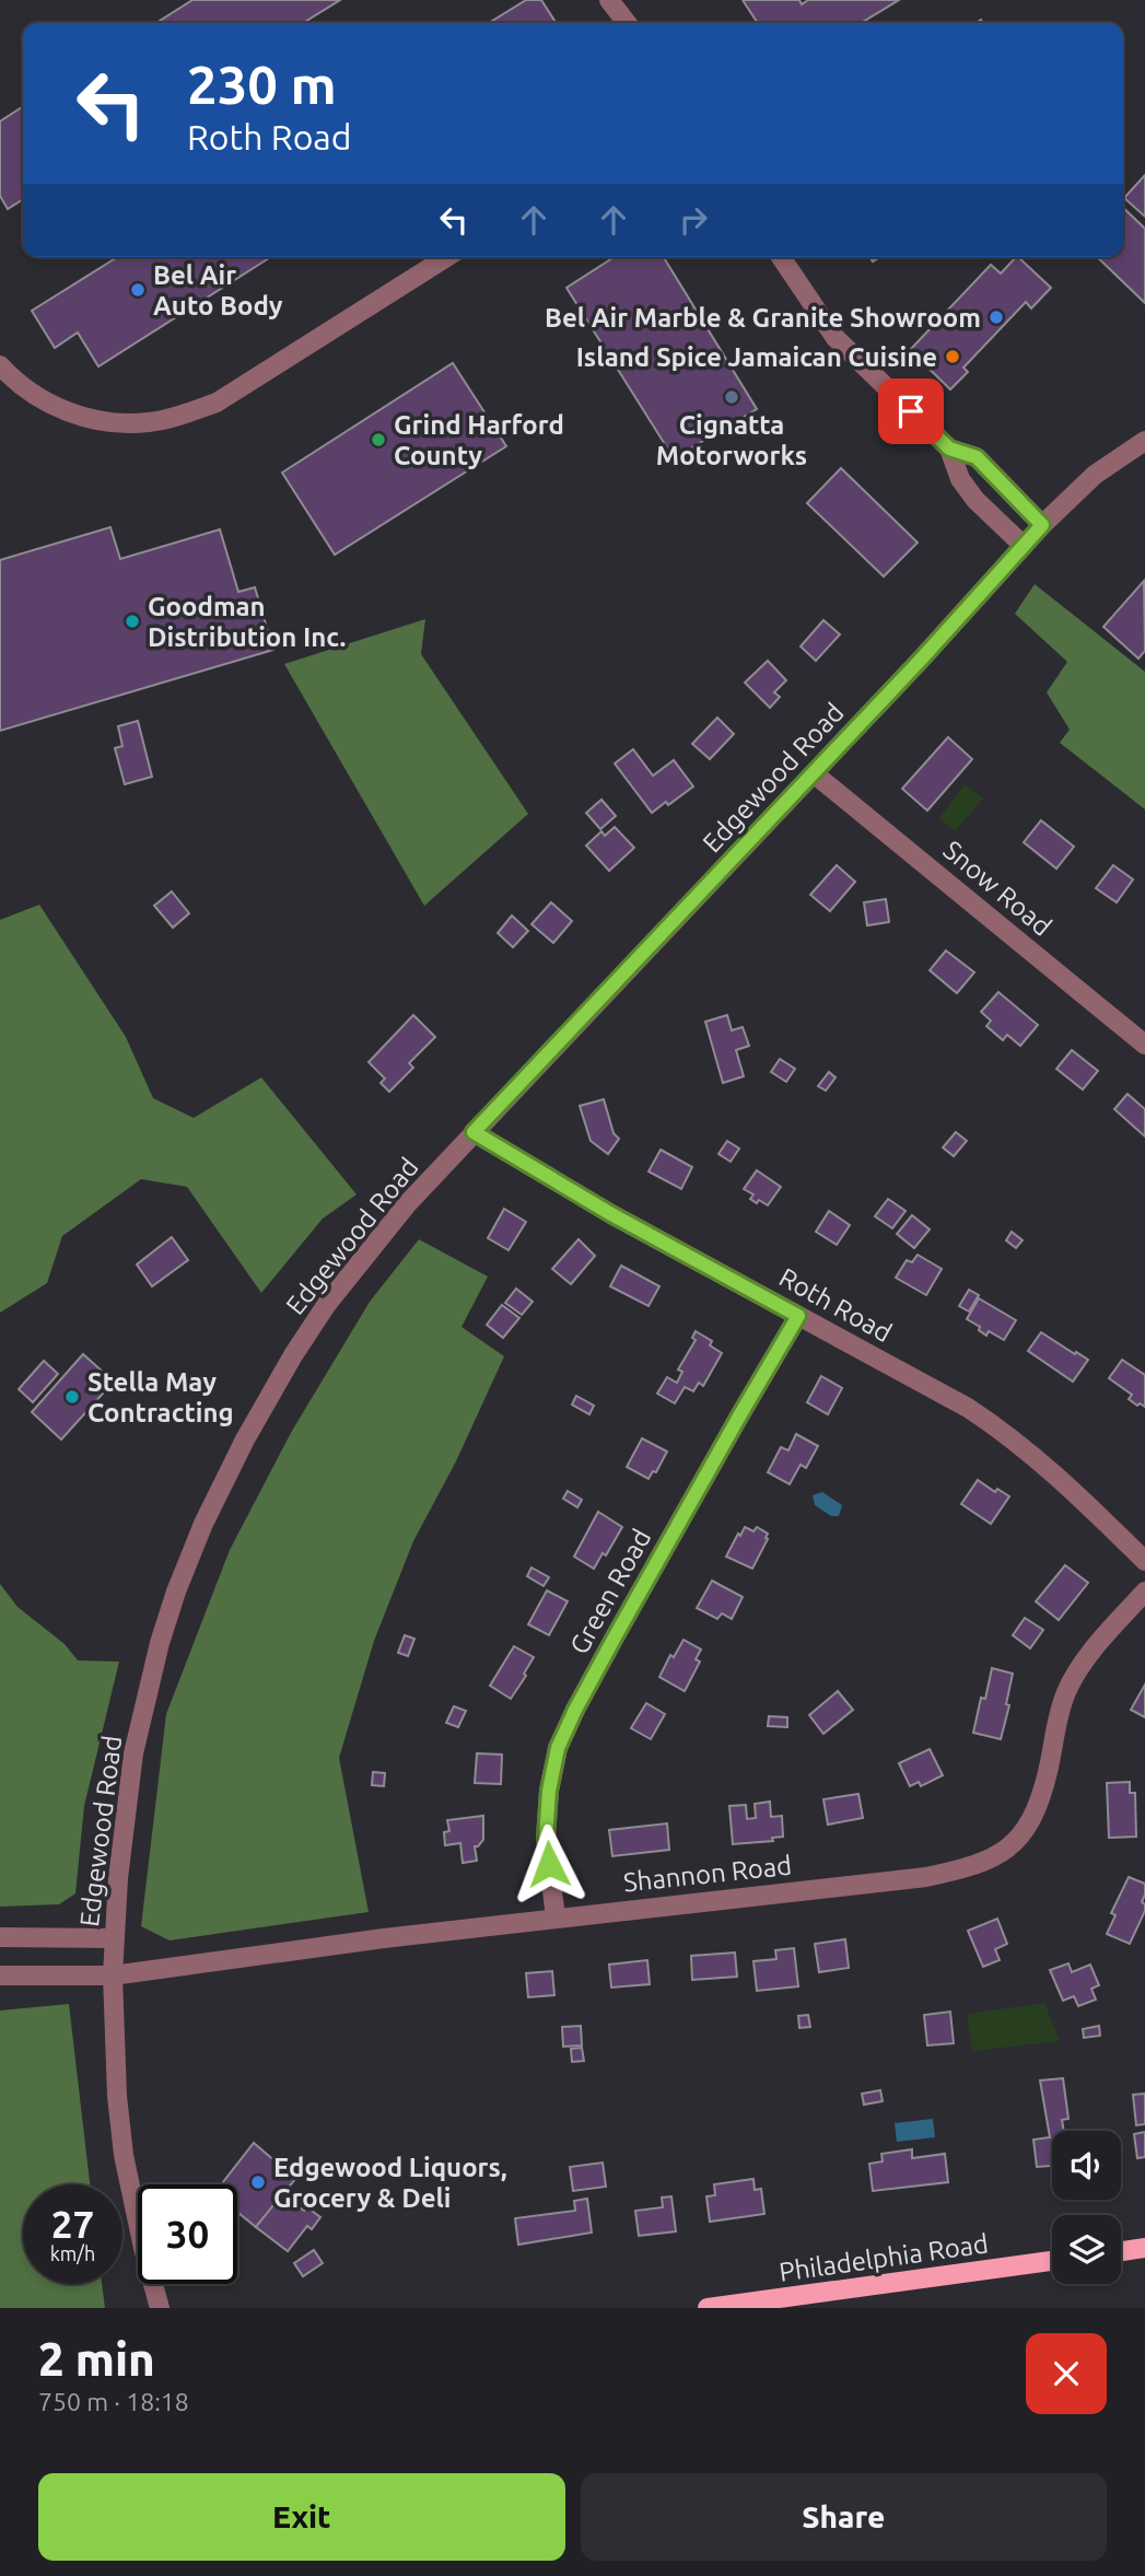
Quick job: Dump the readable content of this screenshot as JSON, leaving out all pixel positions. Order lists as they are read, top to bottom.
{
  "streets": {
    "main road": ["Philadelphia Road"],
    "street": [
      "Edgewood Road",
      "Snow Road",
      "Roth Road",
      "Green Road",
      "Shannon Road"
    ]
  },
  "crossings": [
    ["Edgewood Road", "Snow Road"],
    ["Edgewood Road", "Roth Road"],
    ["Edgewood Road", "Shannon Road"],
    ["Roth Road", "Green Road"],
    ["Green Road", "Shannon Road"]
  ],
  "places": [
    "Bel Air Auto Body",
    "Bel Air Marble & Granite Showroom",
    "Island Spice Jamaican Cuisine",
    "Cignatta Motorworks",
    "Grind Harford County",
    "Goodman Distribution Inc.",
    "Stella May Contracting",
    "Edgewood Liquors, Grocery & Deli"
  ],
  "page": {
    "turn": ["230 m", "Roth Road"],
    "speed": "27 km/h",
    "limit": "30",
    "heading": ["2 min", "750 m · 18:18"],
    "buttons": ["Exit", "Share"]
  }
}
